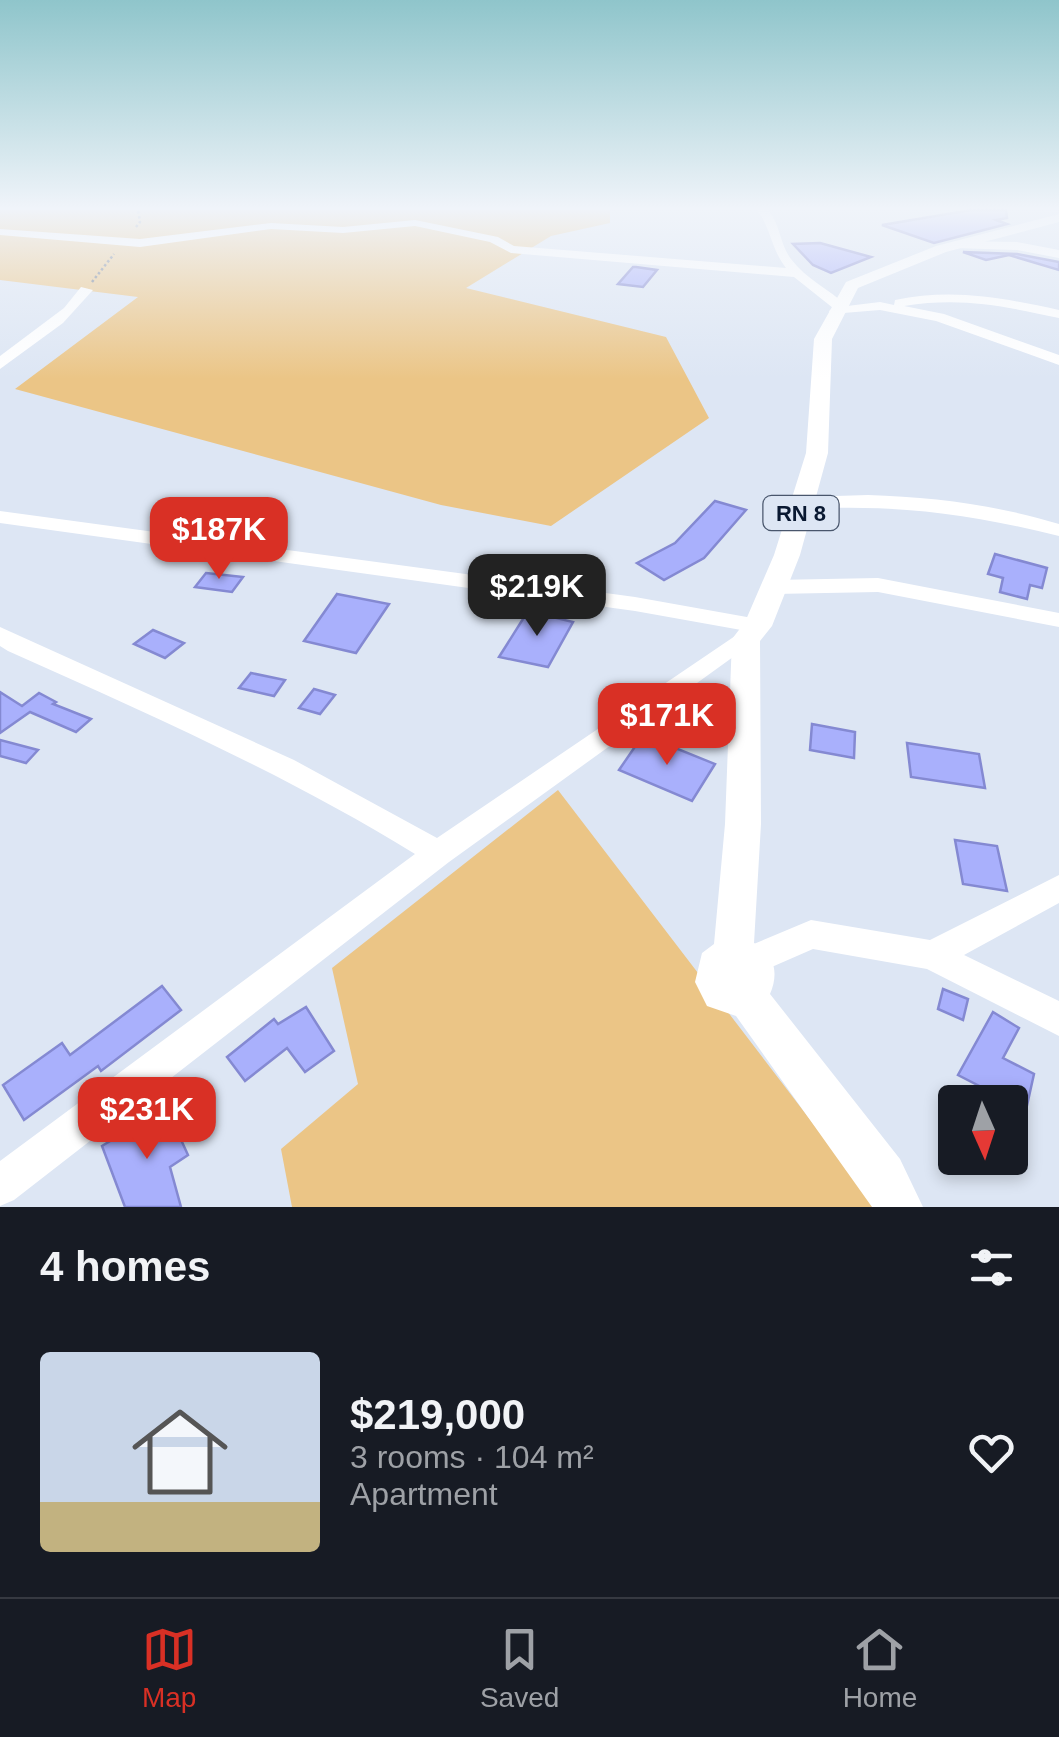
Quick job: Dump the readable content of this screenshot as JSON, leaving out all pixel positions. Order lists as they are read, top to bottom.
{
  "streets": {
    "main road": ["RN 8"]
  },
  "north": "bottom",
  "page": {
    "price": [
      "$187K",
      "$219K",
      "$171K",
      "$231K"
    ],
    "heading": "4 homes",
    "list": [
      {
        "name": "$219,000",
        "note": "3 rooms · 104 m² · Apartment"
      }
    ],
    "tabs": ["Map", "Saved", "Home"]
  }
}
